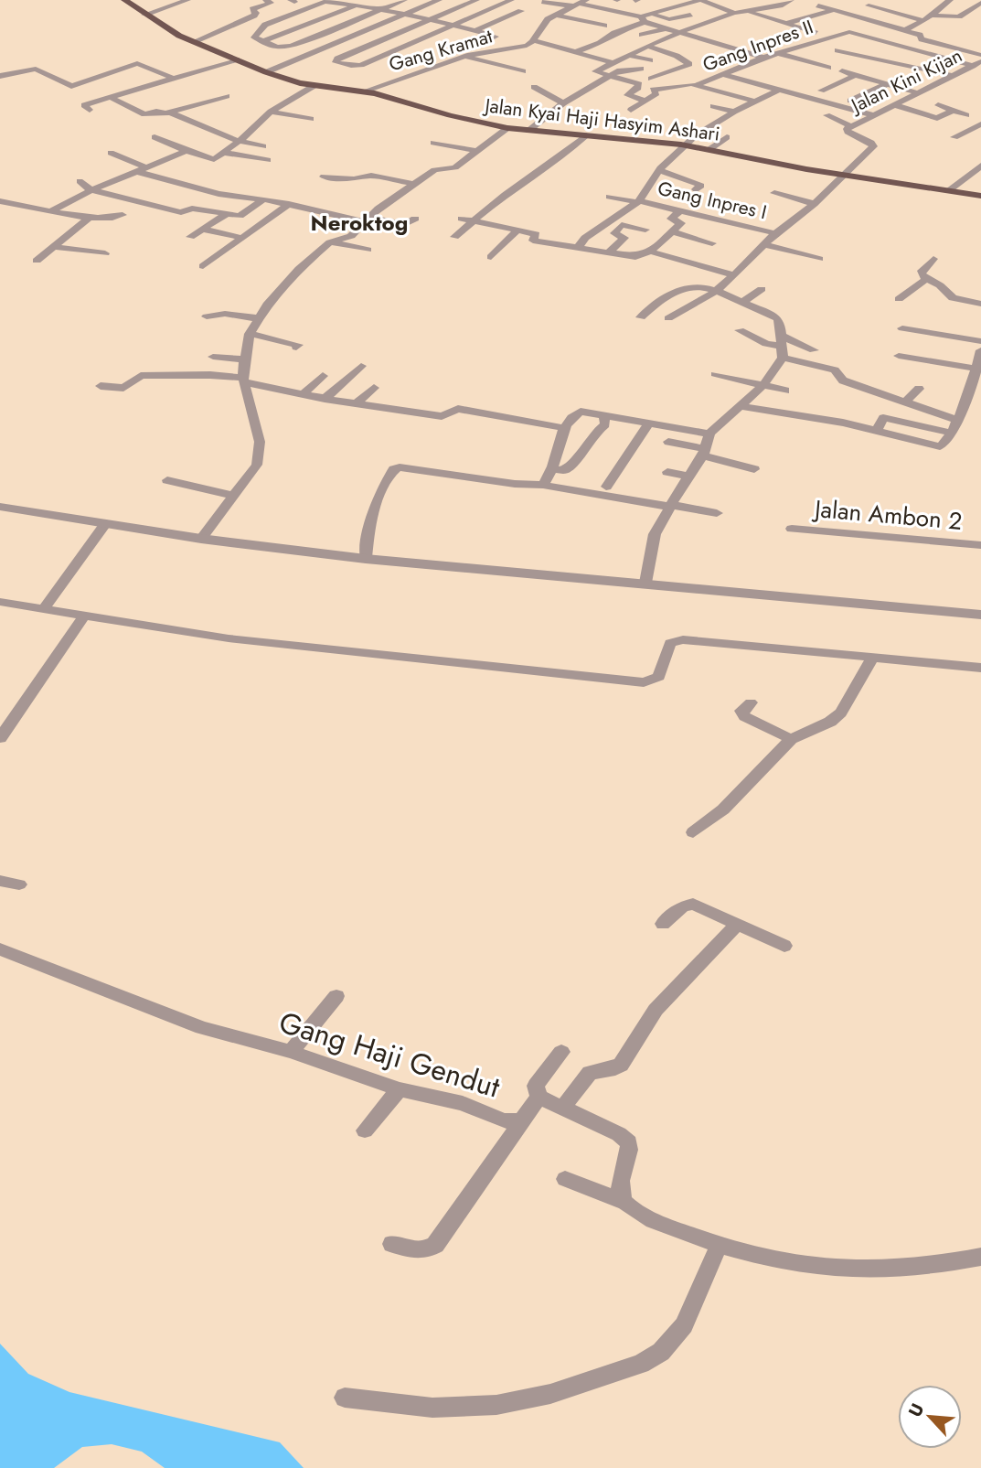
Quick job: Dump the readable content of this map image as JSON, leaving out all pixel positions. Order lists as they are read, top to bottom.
{
  "streets": {
    "main road": ["Jalan Kyai Haji Hasyim Ashari"],
    "street": [
      "Gang Inpres II",
      "Gang Kramat",
      "Jalan Kini Kijan",
      "Gang Inpres I",
      "Jalan Ambon 2",
      "Gang Haji Gendut"
    ]
  },
  "crossings": [
    ["Gang Inpres II", "Jalan Kini Kijan"],
    ["Gang Kramat", "Jalan Kyai Haji Hasyim Ashari"],
    ["Jalan Kini Kijan", "Jalan Kyai Haji Hasyim Ashari"],
    ["Jalan Kyai Haji Hasyim Ashari", "Gang Inpres I"]
  ],
  "districts": ["Neroktog"],
  "north": "top left"
}
